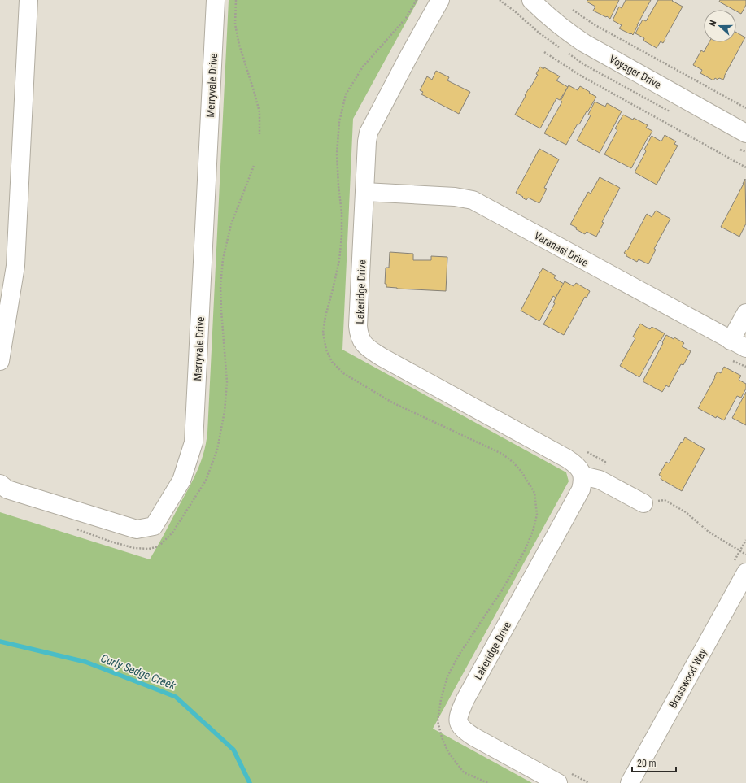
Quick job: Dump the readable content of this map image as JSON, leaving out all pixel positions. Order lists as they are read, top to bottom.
{
  "streets": {
    "street": [
      "Voyager Drive",
      "Merryvale Drive",
      "Varanasi Drive",
      "Lakeridge Drive",
      "Brasswood Way"
    ]
  },
  "crossings": [
    ["Varanasi Drive", "Lakeridge Drive"]
  ],
  "water": ["Curly Sedge Creek"],
  "scale_bar": "20 m",
  "north": "left"
}
